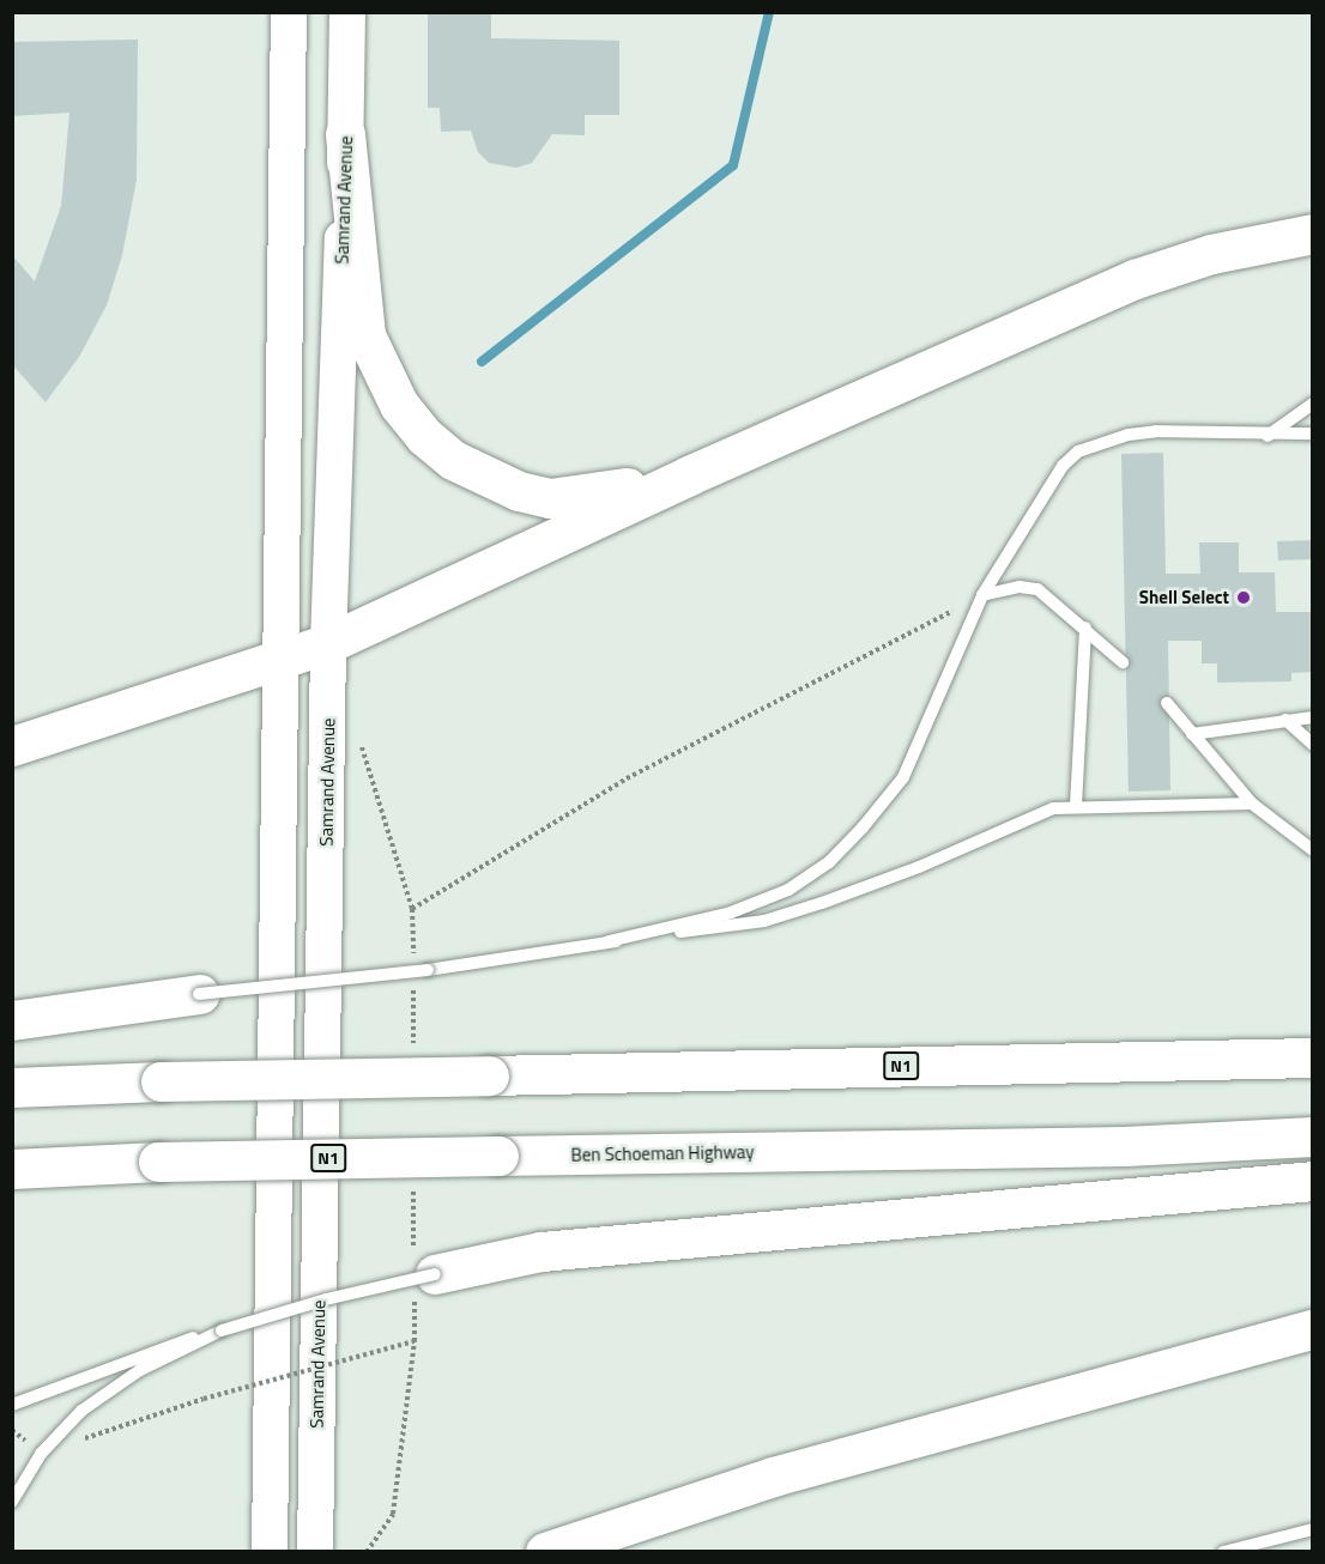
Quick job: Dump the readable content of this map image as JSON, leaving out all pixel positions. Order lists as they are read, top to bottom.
{
  "streets": {
    "highway": ["N1", "Ben Schoeman Highway"],
    "main road": ["Samrand Avenue"]
  },
  "places": ["Shell Select"]
}
